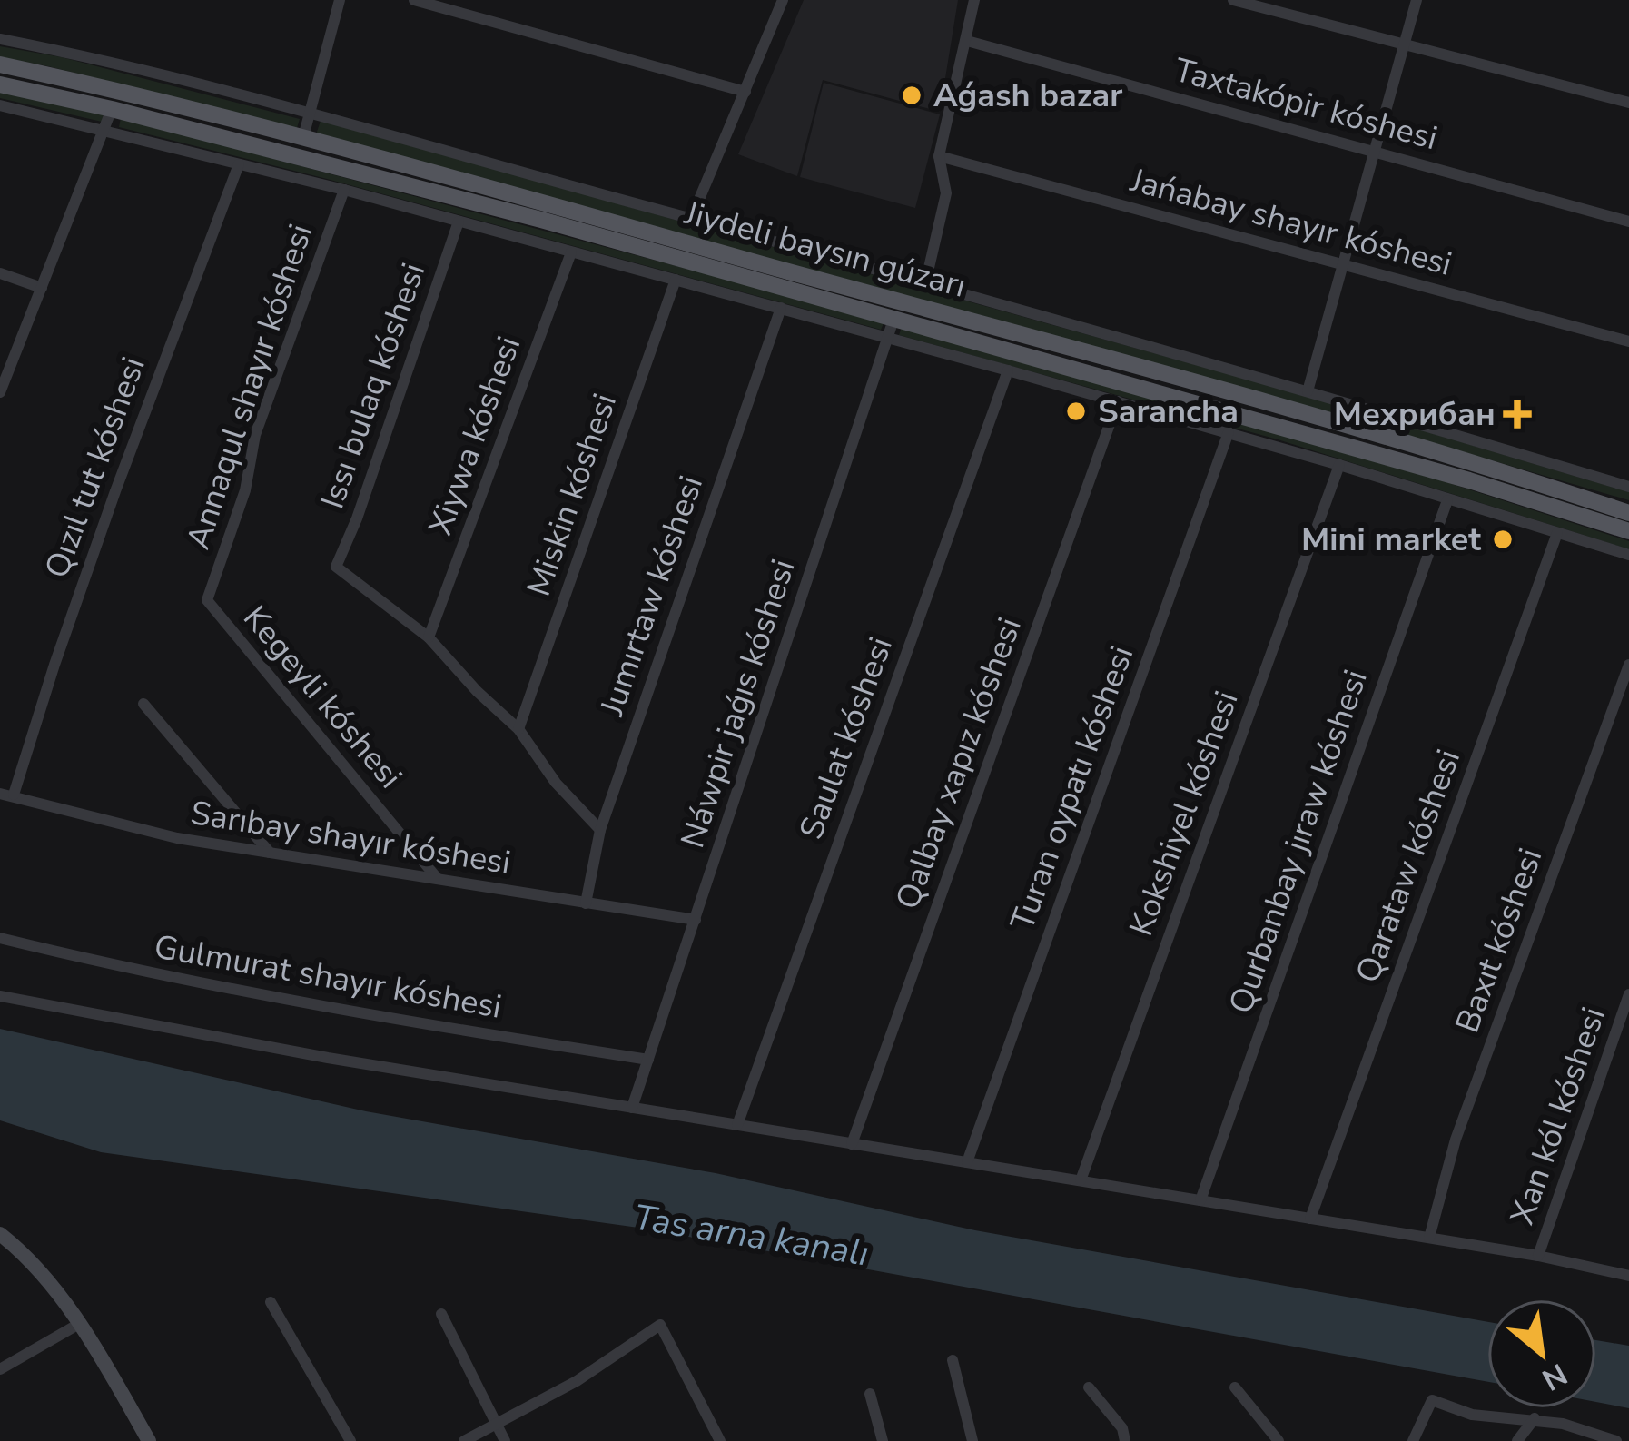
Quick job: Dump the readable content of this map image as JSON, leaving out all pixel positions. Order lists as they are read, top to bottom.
{
  "streets": {
    "main road": ["Jiydeli baysın gúzarı"],
    "street": [
      "Taxtakópir kóshesi",
      "Jańabay shayır kóshesi",
      "Issı bulaq kóshesi",
      "Annaqul shayır kóshesi",
      "Xiywa kóshesi",
      "Qızıl tut kóshesi",
      "Miskin kóshesi",
      "Jumırtaw kóshesi",
      "Kegeyli kóshesi",
      "Náwpir jaǵıs kóshesi",
      "Saulat kóshesi",
      "Qalbay xapız kóshesi",
      "Turan oypatı kóshesi",
      "Kokshiyel kóshesi",
      "Sarıbay shayır kóshesi",
      "Qurbanbay jıraw kóshesi",
      "Qarataw kóshesi",
      "Baxıt kóshesi",
      "Gulmurat shayır kóshesi",
      "Xan kól kóshesi"
    ]
  },
  "crossings": [
    ["Jiydeli baysın gúzarı", "Náwpir jaǵıs kóshesi"],
    ["Issı bulaq kóshesi", "Xiywa kóshesi"],
    ["Annaqul shayır kóshesi", "Kegeyli kóshesi"],
    ["Qızıl tut kóshesi", "Sarıbay shayır kóshesi"],
    ["Jumırtaw kóshesi", "Sarıbay shayır kóshesi"],
    ["Kegeyli kóshesi", "Sarıbay shayır kóshesi"],
    ["Náwpir jaǵıs kóshesi", "Sarıbay shayır kóshesi"],
    ["Náwpir jaǵıs kóshesi", "Gulmurat shayır kóshesi"]
  ],
  "water": ["Tas arna kanalı"],
  "places": {
    "other": ["Aǵash bazar", "Sarancha", "Mini market"],
    "health": ["Мехрибан"]
  },
  "north": "bottom right"
}
